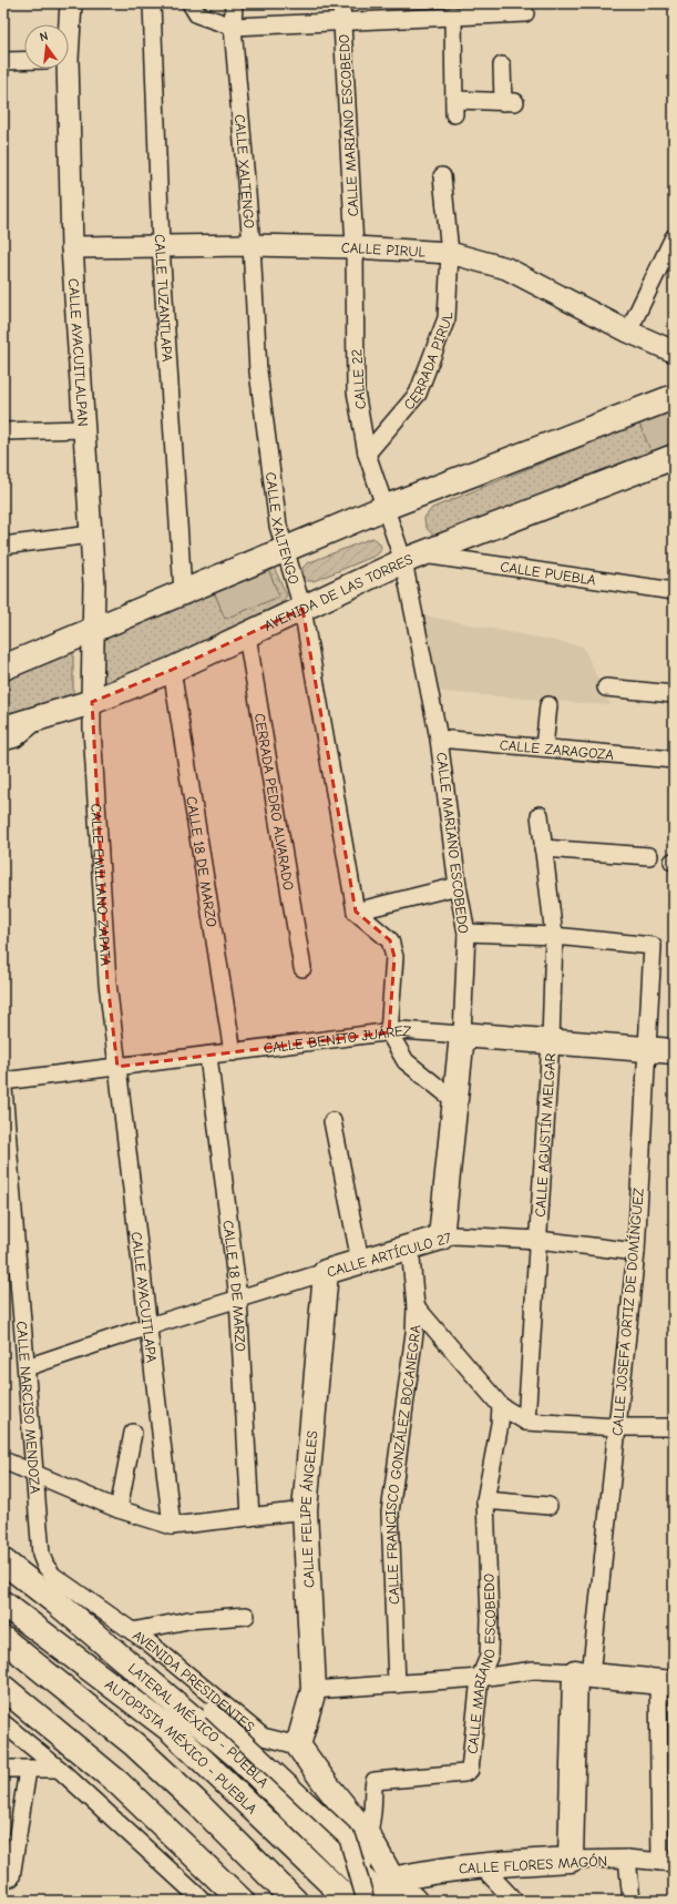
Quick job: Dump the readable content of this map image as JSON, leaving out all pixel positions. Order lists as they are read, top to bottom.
{
  "streets": {
    "main road": [
      "CALLE MARIANO ESCOBEDO",
      "AVENIDA DE LAS TORRES",
      "CALLE BENITO JUÁREZ",
      "CALLE ARTÍCULO 27",
      "CALLE JOSEFA ORTIZ DE DOMÍNGUEZ",
      "CALLE FELIPE ÁNGELES",
      "LATERAL MÉXICO - PUEBLA",
      "AUTOPISTA MÉXICO - PUEBLA",
      "CALLE FLORES MAGÓN"
    ],
    "street": [
      "CALLE XALTENGO",
      "CALLE PIRUL",
      "CALLE TUZANTLAPA",
      "CALLE AYACUITLALPAN",
      "CERRADA PIRUL",
      "CALLE 22",
      "CALLE PUEBLA",
      "CALLE ZARAGOZA",
      "CERRADA PEDRO ALVARADO",
      "CALLE 18 DE MARZO",
      "CALLE EMILIANO ZAPATA",
      "CALLE AGUSTÍN MELGAR",
      "CALLE AYACUITLAPA",
      "CALLE NARCISO MENDOZA",
      "CALLE FRANCISCO GONZÁLEZ BOCANEGRA",
      "AVENIDA PRESIDENTES"
    ]
  },
  "crossings": [
    ["CALLE MARIANO ESCOBEDO", "CALLE PIRUL"],
    ["CALLE MARIANO ESCOBEDO", "CALLE 22"],
    ["CALLE MARIANO ESCOBEDO", "CALLE PUEBLA"],
    ["CALLE MARIANO ESCOBEDO", "AVENIDA DE LAS TORRES"],
    ["CALLE MARIANO ESCOBEDO", "CALLE ZARAGOZA"],
    ["CALLE MARIANO ESCOBEDO", "CALLE BENITO JUÁREZ"],
    ["CALLE MARIANO ESCOBEDO", "CALLE ARTÍCULO 27"],
    ["CALLE XALTENGO", "CALLE PIRUL"],
    ["CALLE XALTENGO", "AVENIDA DE LAS TORRES"],
    ["CALLE PIRUL", "CALLE TUZANTLAPA"],
    ["CALLE PIRUL", "CALLE AYACUITLALPAN"],
    ["CALLE PIRUL", "CERRADA PIRUL"],
    ["CALLE PIRUL", "CALLE 22"],
    ["CALLE AYACUITLALPAN", "AVENIDA DE LAS TORRES"],
    ["CALLE AYACUITLALPAN", "CALLE EMILIANO ZAPATA"],
    ["CERRADA PIRUL", "CALLE 22"],
    ["CALLE PUEBLA", "AVENIDA DE LAS TORRES"],
    ["AVENIDA DE LAS TORRES", "CERRADA PEDRO ALVARADO"],
    ["AVENIDA DE LAS TORRES", "CALLE 18 DE MARZO"],
    ["AVENIDA DE LAS TORRES", "CALLE EMILIANO ZAPATA"],
    ["CALLE 18 DE MARZO", "CALLE BENITO JUÁREZ"],
    ["CALLE 18 DE MARZO", "CALLE ARTÍCULO 27"],
    ["CALLE EMILIANO ZAPATA", "CALLE BENITO JUÁREZ"],
    ["CALLE EMILIANO ZAPATA", "CALLE AYACUITLAPA"],
    ["CALLE BENITO JUÁREZ", "CALLE AGUSTÍN MELGAR"],
    ["CALLE BENITO JUÁREZ", "CALLE AYACUITLAPA"],
    ["CALLE BENITO JUÁREZ", "CALLE JOSEFA ORTIZ DE DOMÍNGUEZ"],
    ["CALLE AGUSTÍN MELGAR", "CALLE ARTÍCULO 27"],
    ["CALLE AGUSTÍN MELGAR", "CALLE JOSEFA ORTIZ DE DOMÍNGUEZ"],
    ["CALLE ARTÍCULO 27", "CALLE AYACUITLAPA"],
    ["CALLE ARTÍCULO 27", "CALLE JOSEFA ORTIZ DE DOMÍNGUEZ"],
    ["CALLE ARTÍCULO 27", "CALLE NARCISO MENDOZA"],
    ["CALLE ARTÍCULO 27", "CALLE FRANCISCO GONZÁLEZ BOCANEGRA"],
    ["CALLE ARTÍCULO 27", "CALLE FELIPE ÁNGELES"],
    ["CALLE JOSEFA ORTIZ DE DOMÍNGUEZ", "CALLE FLORES MAGÓN"],
    ["CALLE NARCISO MENDOZA", "AVENIDA PRESIDENTES"],
    ["CALLE NARCISO MENDOZA", "LATERAL MÉXICO - PUEBLA"],
    ["CALLE FELIPE ÁNGELES", "AVENIDA PRESIDENTES"],
    ["AVENIDA PRESIDENTES", "LATERAL MÉXICO - PUEBLA"],
    ["LATERAL MÉXICO - PUEBLA", "CALLE FLORES MAGÓN"]
  ],
  "north": "top"
}
